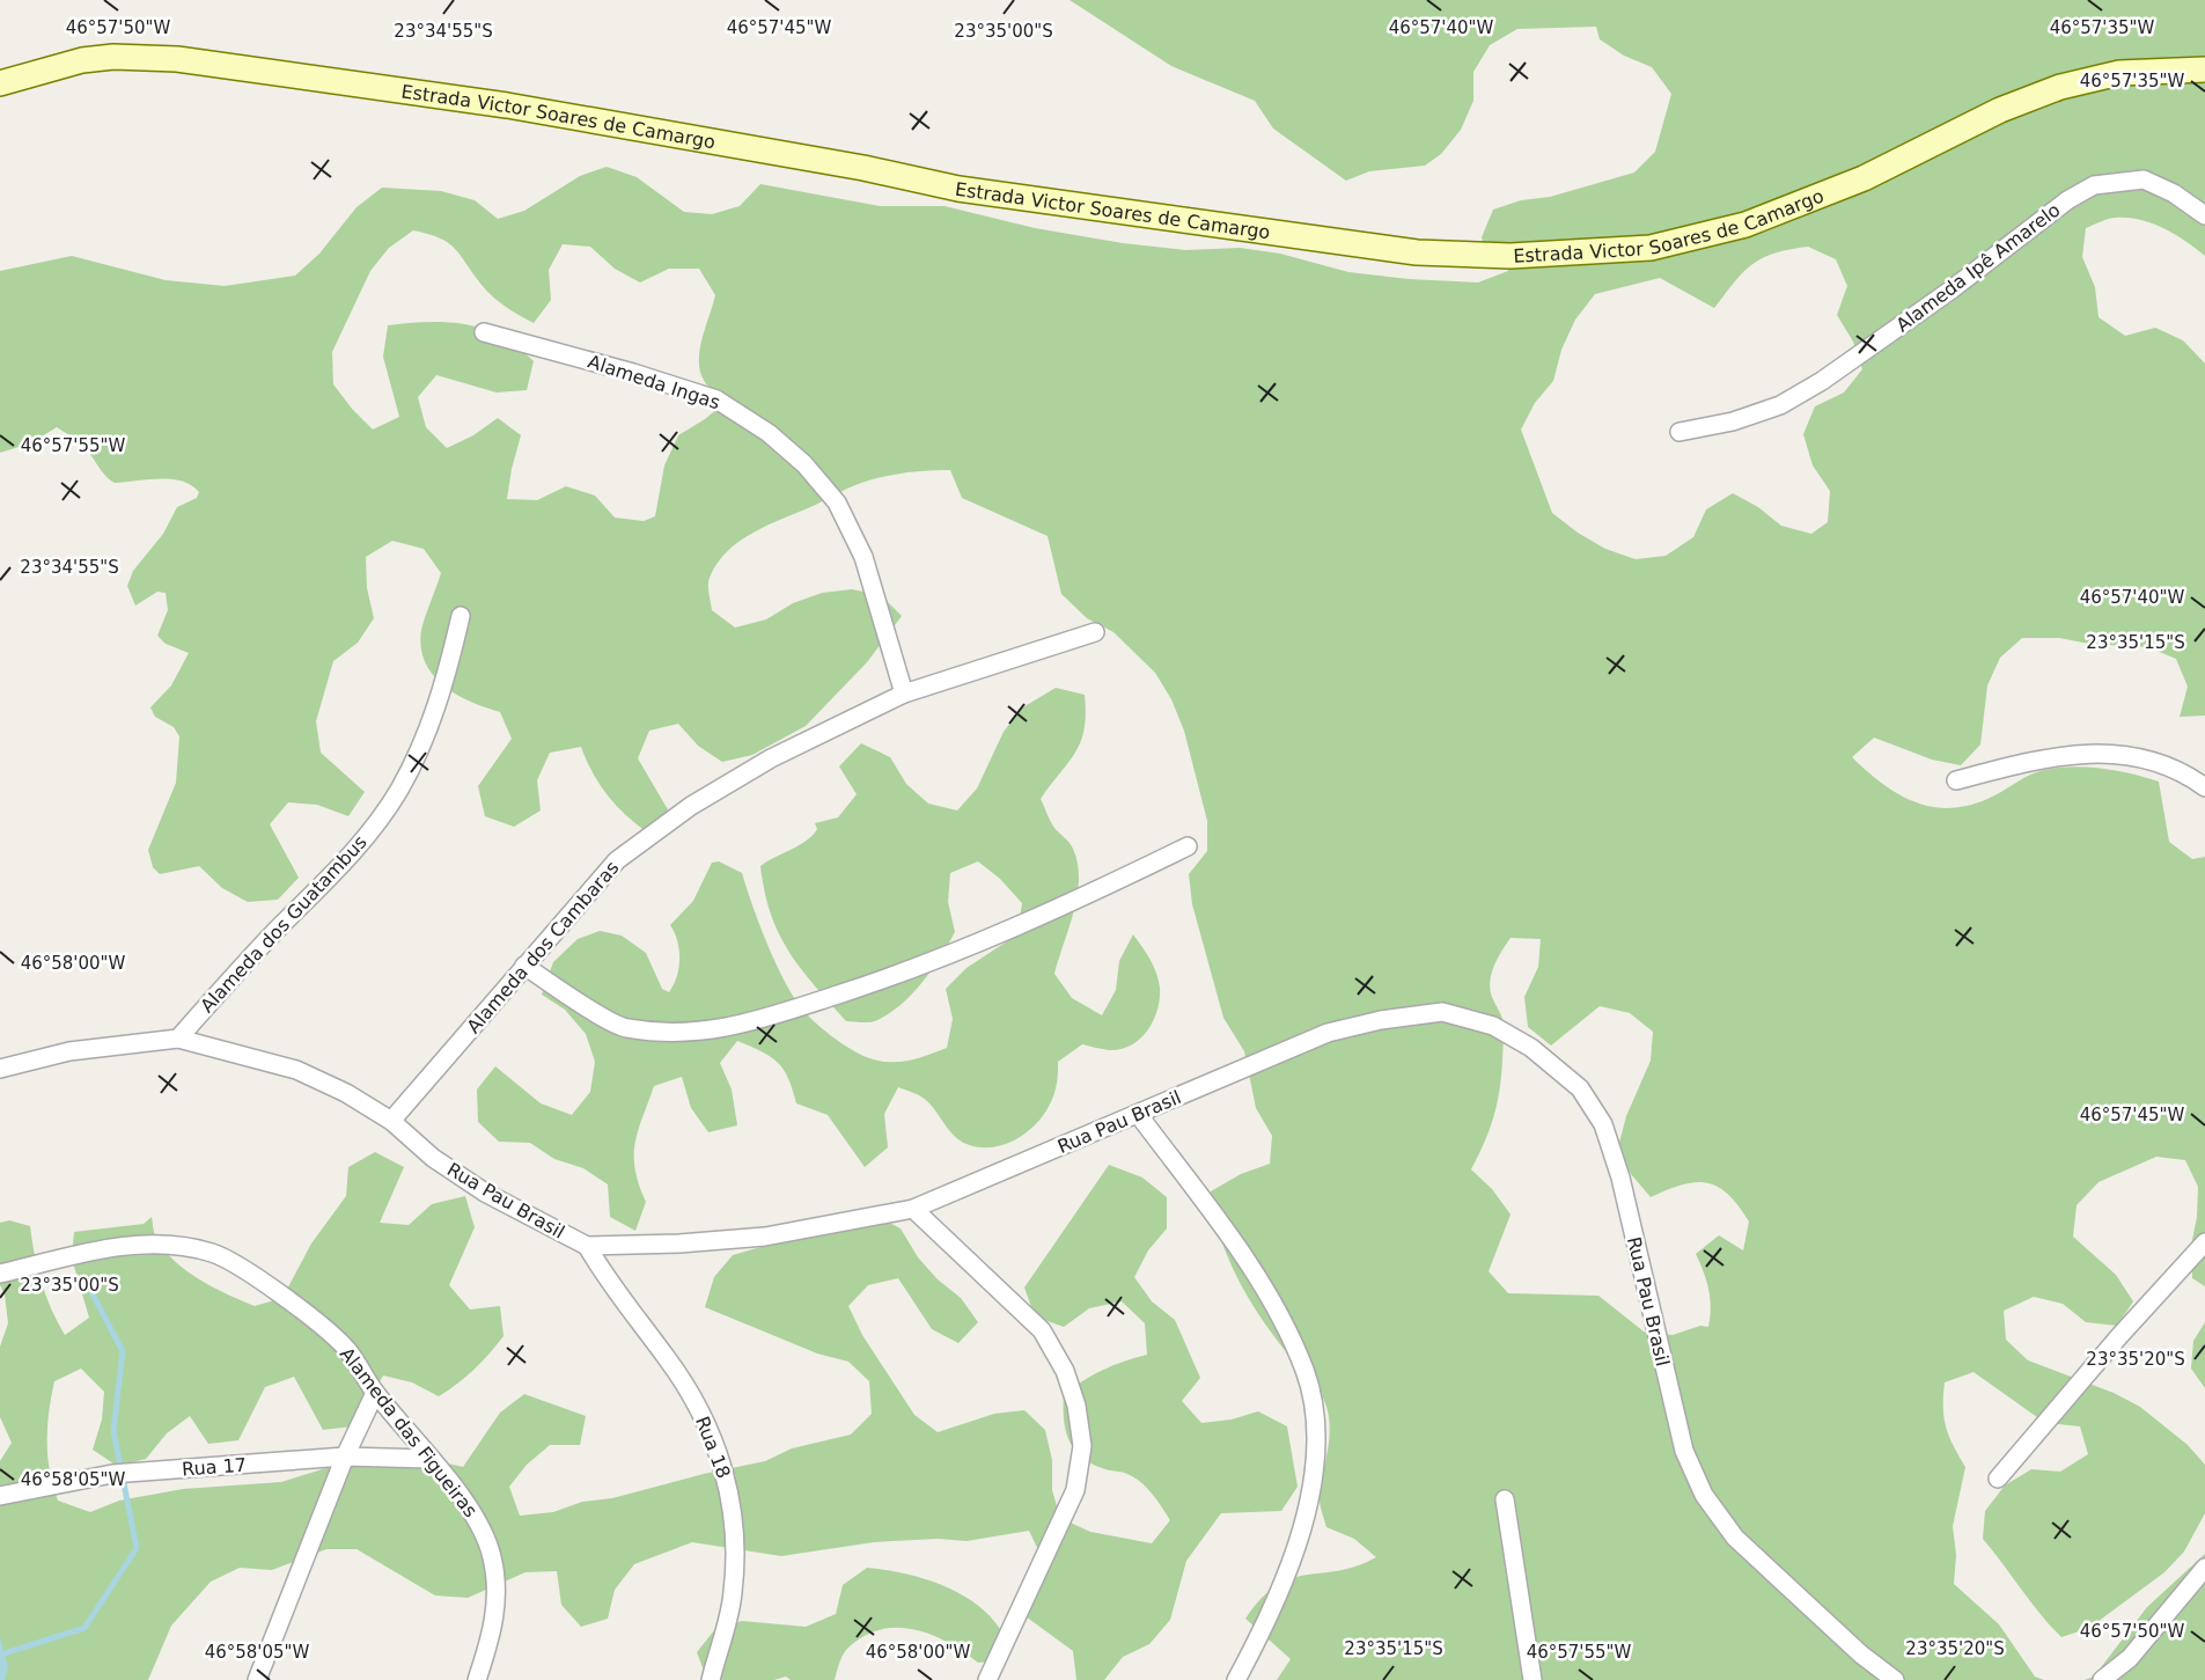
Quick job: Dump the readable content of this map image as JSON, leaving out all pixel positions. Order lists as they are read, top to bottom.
{
  "streets": {
    "main road": ["Estrada Victor Soares de Camargo"],
    "street": [
      "Alameda Ipê Amarelo",
      "Alameda Ingas",
      "Alameda dos Guatambus",
      "Alameda dos Cambaras",
      "Rua Pau Brasil",
      "Alameda das Figueiras",
      "Rua 18",
      "Rua 17"
    ]
  },
  "crossings": [
    ["Alameda Ingas", "Alameda dos Cambaras"],
    ["Alameda dos Guatambus", "Rua Pau Brasil"],
    ["Alameda dos Cambaras", "Rua Pau Brasil"],
    ["Rua Pau Brasil", "Rua 18"],
    ["Alameda das Figueiras", "Rua 17"]
  ],
  "coordinates": [
    "46°57'35\"W",
    "46°57'50\"W",
    "46°57'40\"W",
    "46°57'45\"W",
    "23°34'55\"S",
    "23°35'00\"S",
    "46°57'55\"W",
    "23°35'15\"S",
    "46°58'00\"W",
    "23°35'20\"S",
    "46°58'05\"W"
  ]
}
